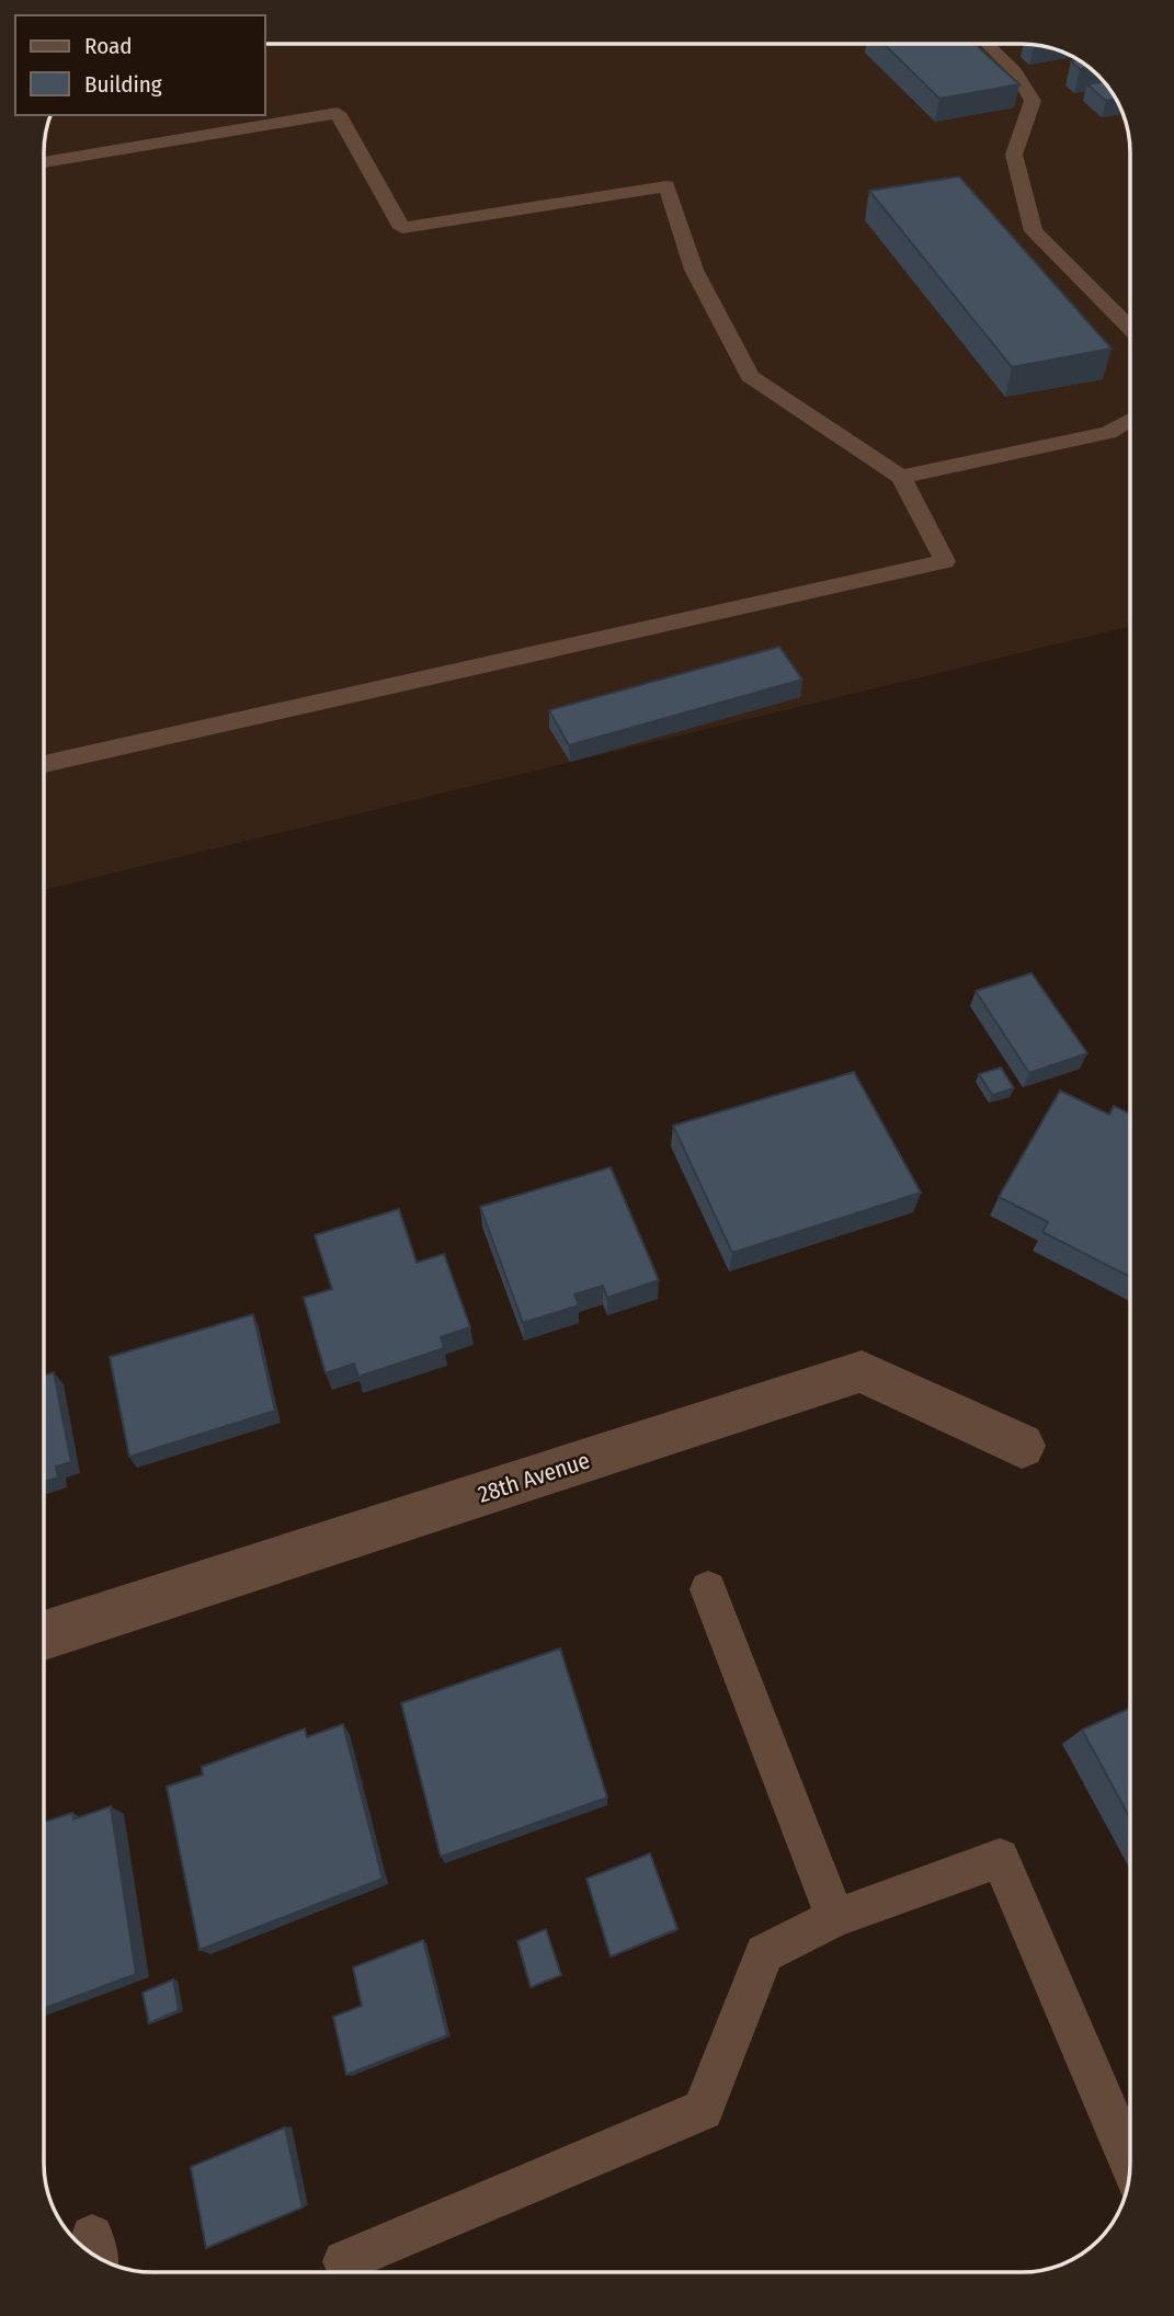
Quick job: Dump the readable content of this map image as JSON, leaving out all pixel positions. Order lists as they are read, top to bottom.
{
  "streets": {
    "street": ["28th Avenue"]
  },
  "legend": ["Road", "Building"]
}
